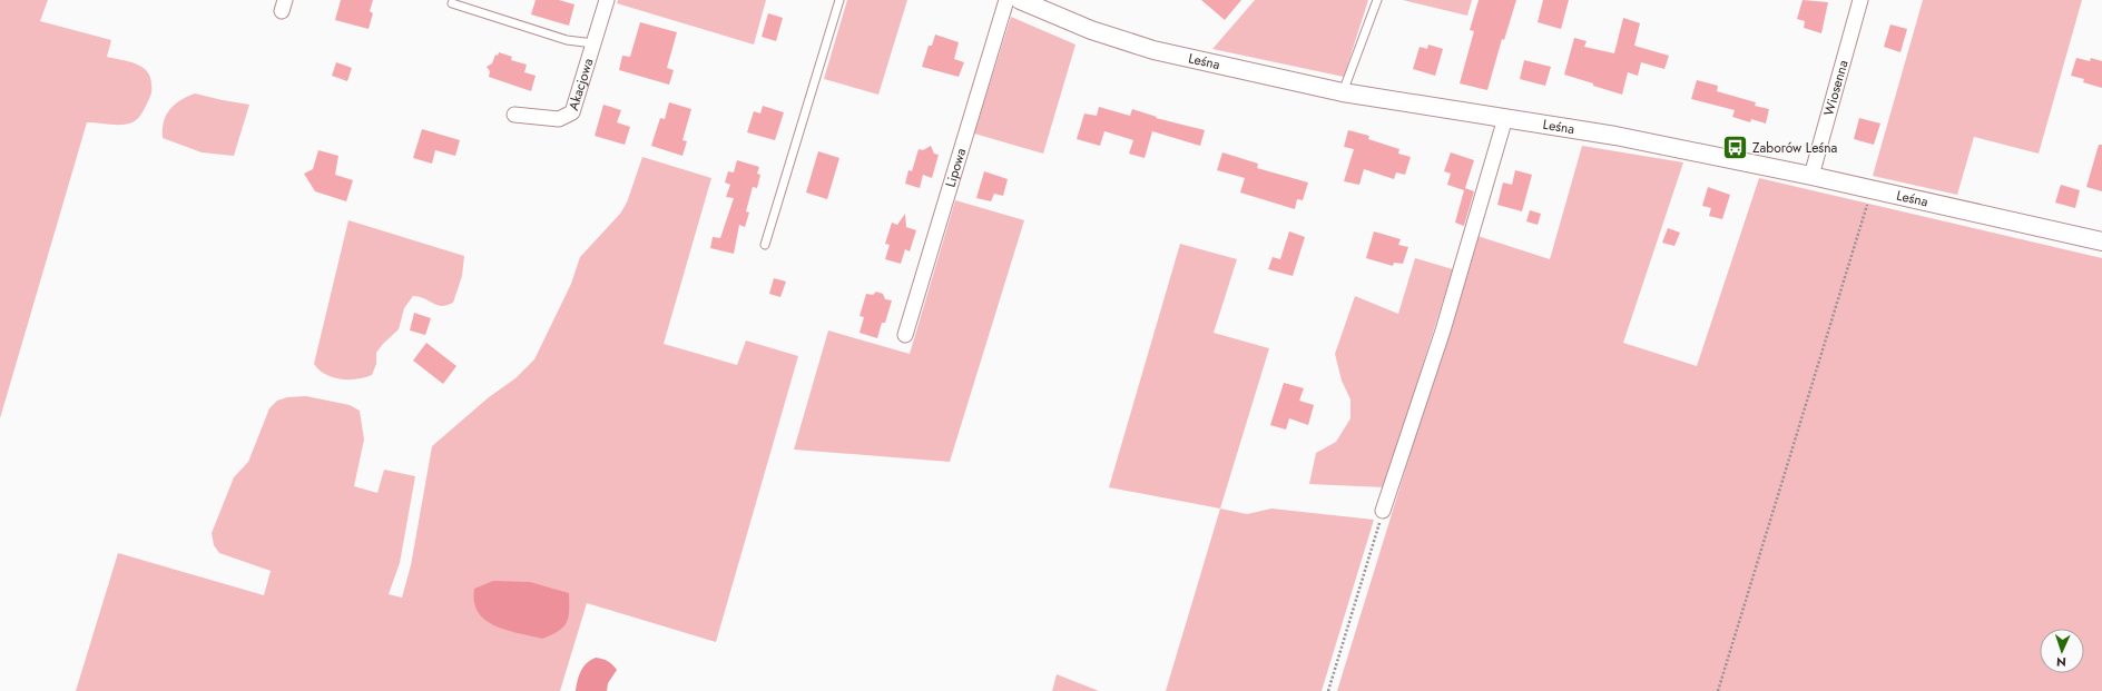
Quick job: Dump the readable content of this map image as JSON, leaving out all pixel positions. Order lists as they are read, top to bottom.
{
  "streets": {
    "street": [
      "Leśna",
      "Akacjowa",
      "Wiosenna",
      "Lipowa"
    ]
  },
  "crossings": [
    ["Leśna", "Wiosenna"]
  ],
  "places": {
    "bus stop": ["Zaborów Leśna"]
  },
  "north": "bottom"
}
